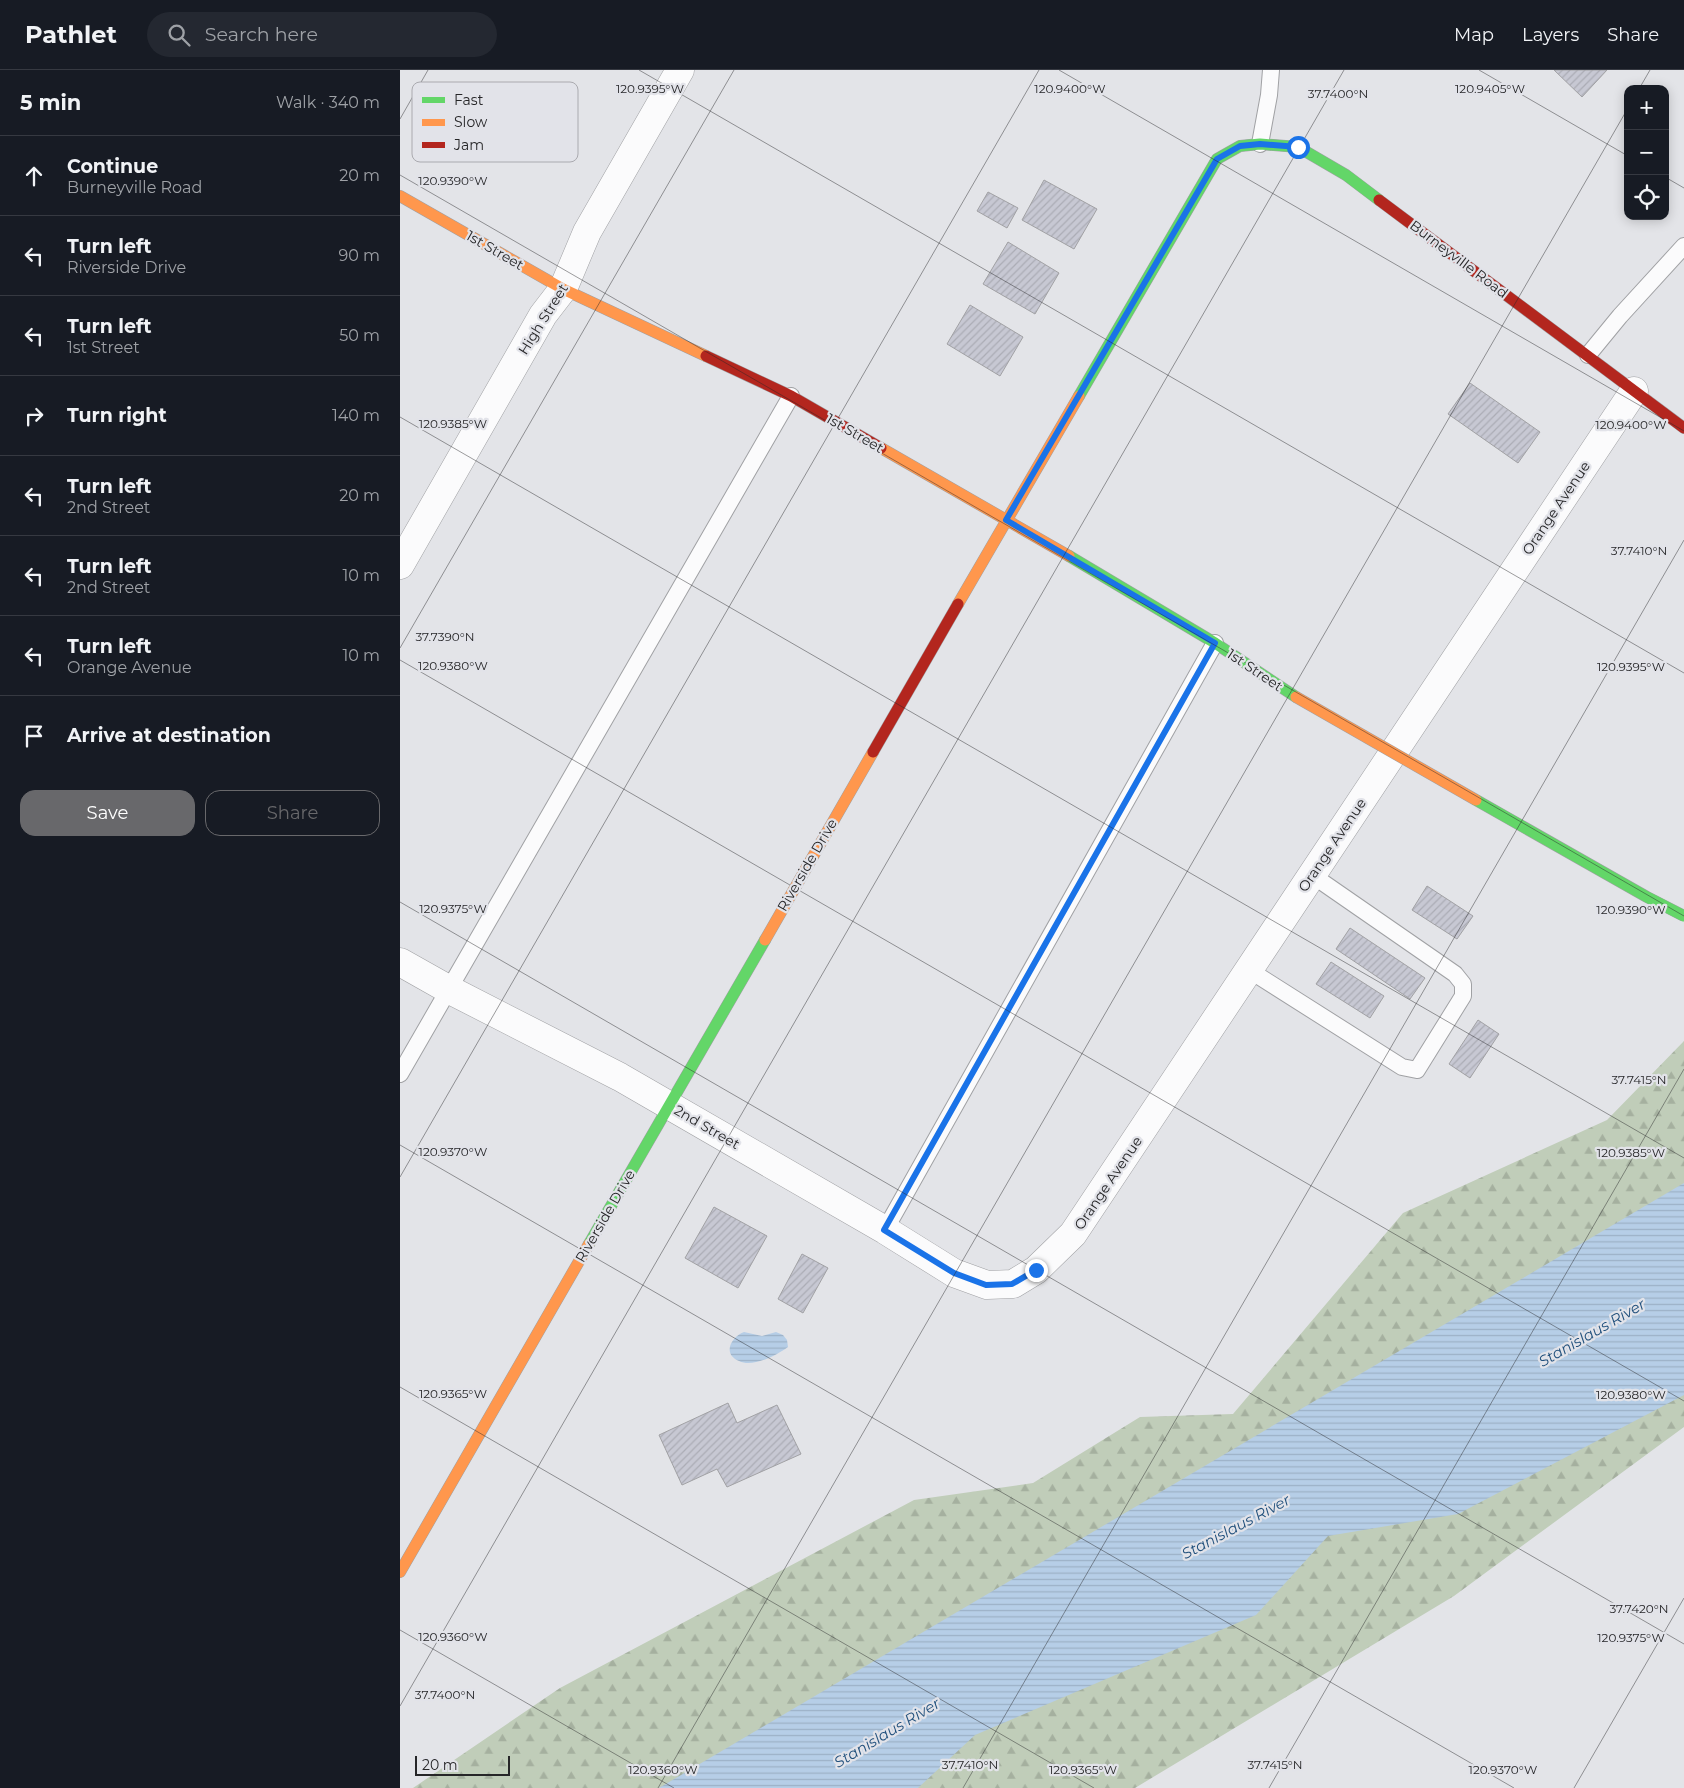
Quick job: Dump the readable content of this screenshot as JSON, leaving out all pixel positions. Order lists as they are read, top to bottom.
{
  "streets": {
    "street": [
      "1st Street",
      "Burneyville Road",
      "High Street",
      "Orange Avenue",
      "Riverside Drive",
      "2nd Street"
    ]
  },
  "crossings": [
    ["1st Street", "High Street"],
    ["1st Street", "Riverside Drive"],
    ["Burneyville Road", "Orange Avenue"],
    ["Burneyville Road", "Riverside Drive"],
    ["Orange Avenue", "2nd Street"],
    ["Riverside Drive", "2nd Street"]
  ],
  "water": ["Stanislaus River"],
  "legend": ["Fast", "Slow", "Jam"],
  "scale_bar": "20 m",
  "page": {
    "header": "Pathlet",
    "search": "Search here",
    "nav": ["Map", "Layers", "Share"],
    "heading": ["5 min", "Walk · 340 m"],
    "map_buttons": ["+", "−"],
    "list": [
      ["Continue", "Burneyville Road", "20 m"],
      ["Turn left", "Riverside Drive", "90 m"],
      ["Turn left", "1st Street", "50 m"],
      ["Turn right", "140 m"],
      ["Turn left", "2nd Street", "20 m"],
      ["Turn left", "2nd Street", "10 m"],
      ["Turn left", "Orange Avenue", "10 m"],
      "Arrive at destination"
    ],
    "buttons": ["Save", "Share"],
    "scale": "20 m"
  },
  "coordinates": [
    "120.9395°W",
    "120.9400°W",
    "120.9405°W",
    "37.7400°N",
    "120.9390°W",
    "120.9385°W",
    "37.7410°N",
    "37.7390°N",
    "120.9380°W",
    "120.9375°W",
    "37.7415°N",
    "120.9370°W",
    "120.9365°W",
    "37.7420°N",
    "120.9360°W"
  ]
}
